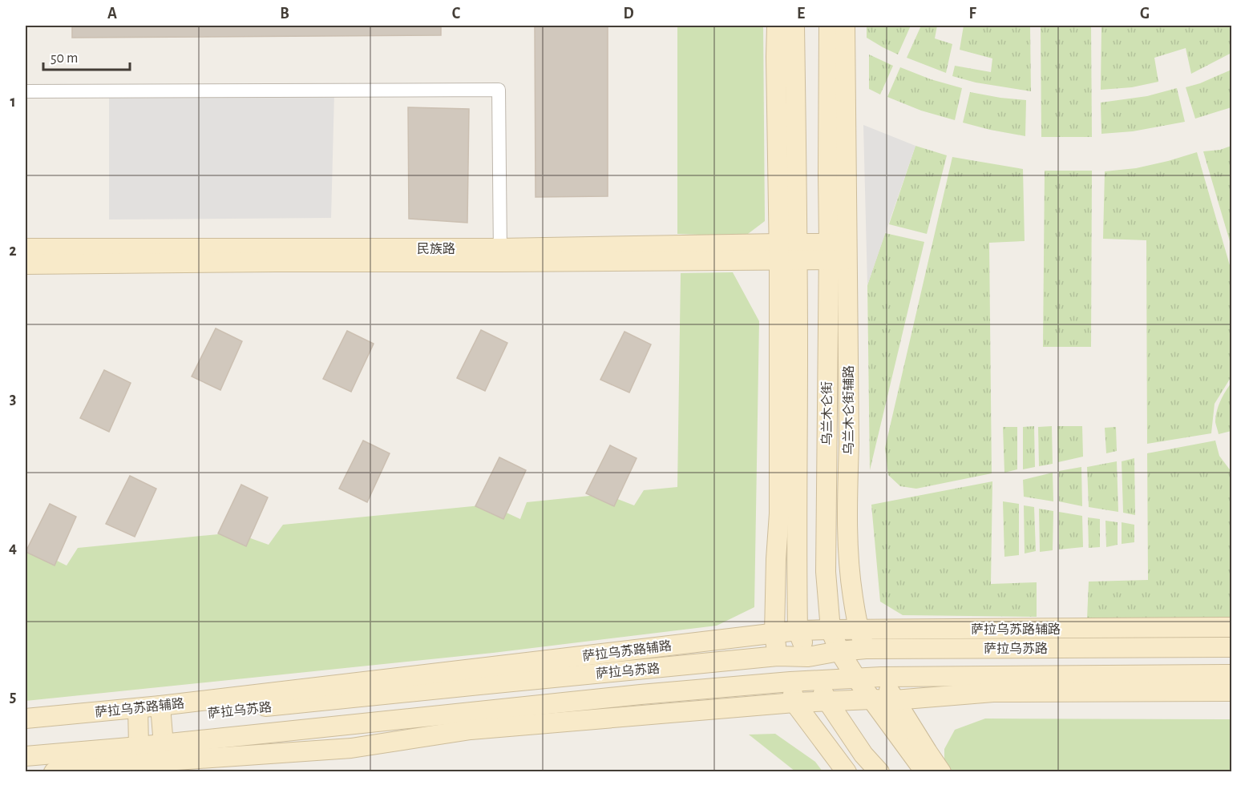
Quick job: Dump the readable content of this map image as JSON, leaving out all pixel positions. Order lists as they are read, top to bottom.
{
  "streets": {
    "street": [
      "民族路",
      "乌兰木仑街辅路",
      "乌兰木仑街",
      "萨拉乌苏路辅路",
      "萨拉乌苏路"
    ]
  },
  "crossings": [
    ["民族路", "乌兰木仑街辅路"],
    ["民族路", "乌兰木仑街"],
    ["乌兰木仑街辅路", "乌兰木仑街"],
    ["乌兰木仑街辅路", "萨拉乌苏路辅路"],
    ["乌兰木仑街辅路", "萨拉乌苏路"],
    ["乌兰木仑街", "萨拉乌苏路辅路"],
    ["乌兰木仑街", "萨拉乌苏路"],
    ["萨拉乌苏路辅路", "萨拉乌苏路"]
  ],
  "scale_bar": "50 m",
  "grid": {
    "columns": [
      "A",
      "B",
      "C",
      "D",
      "E",
      "F",
      "G"
    ],
    "rows": [
      "1",
      "2",
      "3",
      "4",
      "5"
    ]
  }
}
